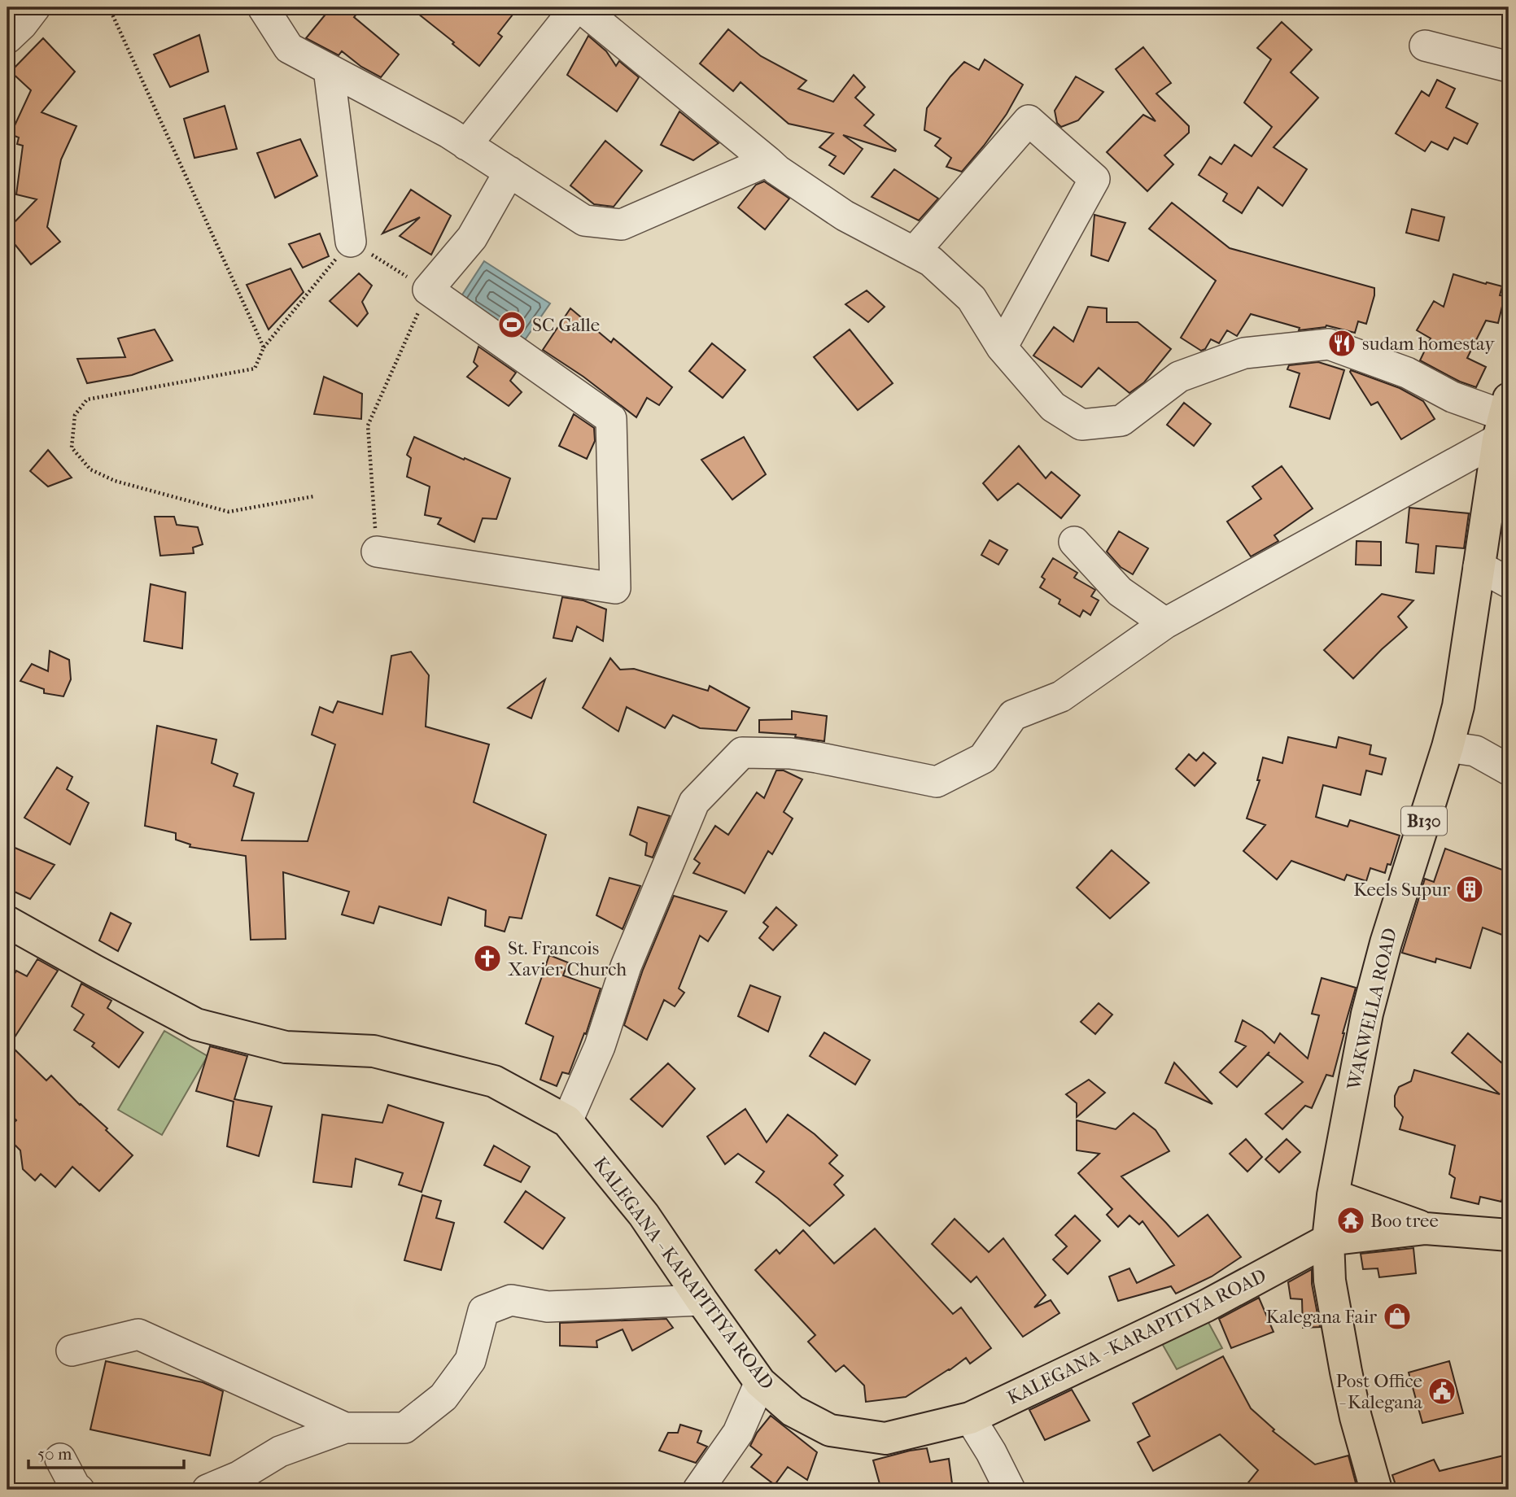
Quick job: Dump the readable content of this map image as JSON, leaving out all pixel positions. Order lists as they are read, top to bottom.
{
  "streets": {
    "main road": ["B130", "WAKWELLA ROAD", "KALEGANA - KARAPITIYA ROAD"]
  },
  "crossings": [
    ["WAKWELLA ROAD", "KALEGANA - KARAPITIYA ROAD"]
  ],
  "places": {
    "sports": ["SC Galle"],
    "restaurant": ["sudam homestay"],
    "building": ["Keels Supur"],
    "church": ["St. Francois Xavier Church"],
    "temple": ["Boo tree"],
    "shop": ["Kalegana Fair"],
    "public building": ["Post Office - Kalegana"]
  },
  "scale_bar": "50 m"
}
